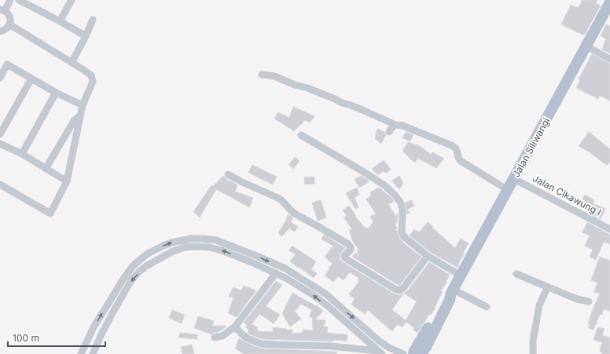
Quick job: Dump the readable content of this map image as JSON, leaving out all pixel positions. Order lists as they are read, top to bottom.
{
  "streets": {
    "main road": ["Jalan Siliwangi"],
    "street": ["Jalan Cikawung I"]
  },
  "crossings": [
    ["Jalan Siliwangi", "Jalan Cikawung I"]
  ],
  "scale_bar": "100 m"
}
